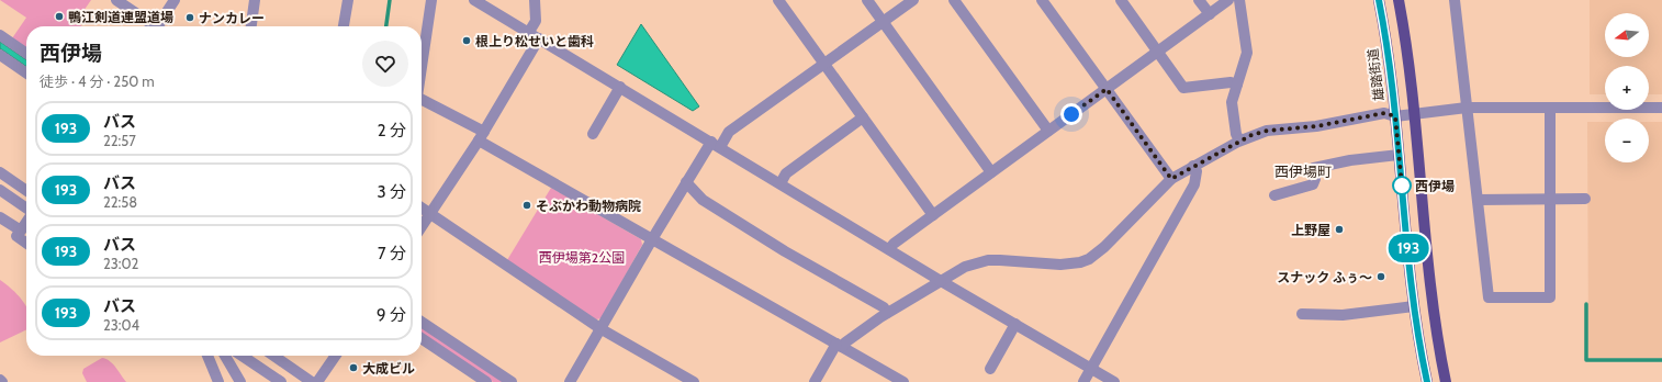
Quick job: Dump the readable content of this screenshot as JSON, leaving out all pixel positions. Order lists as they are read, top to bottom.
{
  "streets": {
    "main road": ["雄踏街道"]
  },
  "districts": ["西伊場町"],
  "parks": ["西伊場第2公園"],
  "places": [
    "鴨江剣道連盟道場",
    "ナンカレー",
    "根上り松せいと歯科",
    "西伊場",
    "そぶかわ動物病院",
    "上野屋",
    "スナック ふぅ～",
    "大成ビル"
  ],
  "lines": ["bus line 193"],
  "north": "left",
  "page": {
    "on_map": "193",
    "map_buttons": ["+", "−"],
    "heading": ["西伊場", "徒歩 · 4 分 · 250 m"],
    "list": [
      {
        "mark": "193",
        "name": "バス",
        "note": "22:57",
        "value": "2 分"
      },
      {
        "mark": "193",
        "name": "バス",
        "note": "22:58",
        "value": "3 分"
      },
      {
        "mark": "193",
        "name": "バス",
        "note": "23:02",
        "value": "7 分"
      },
      {
        "mark": "193",
        "name": "バス",
        "note": "23:04",
        "value": "9 分"
      }
    ]
  }
}
